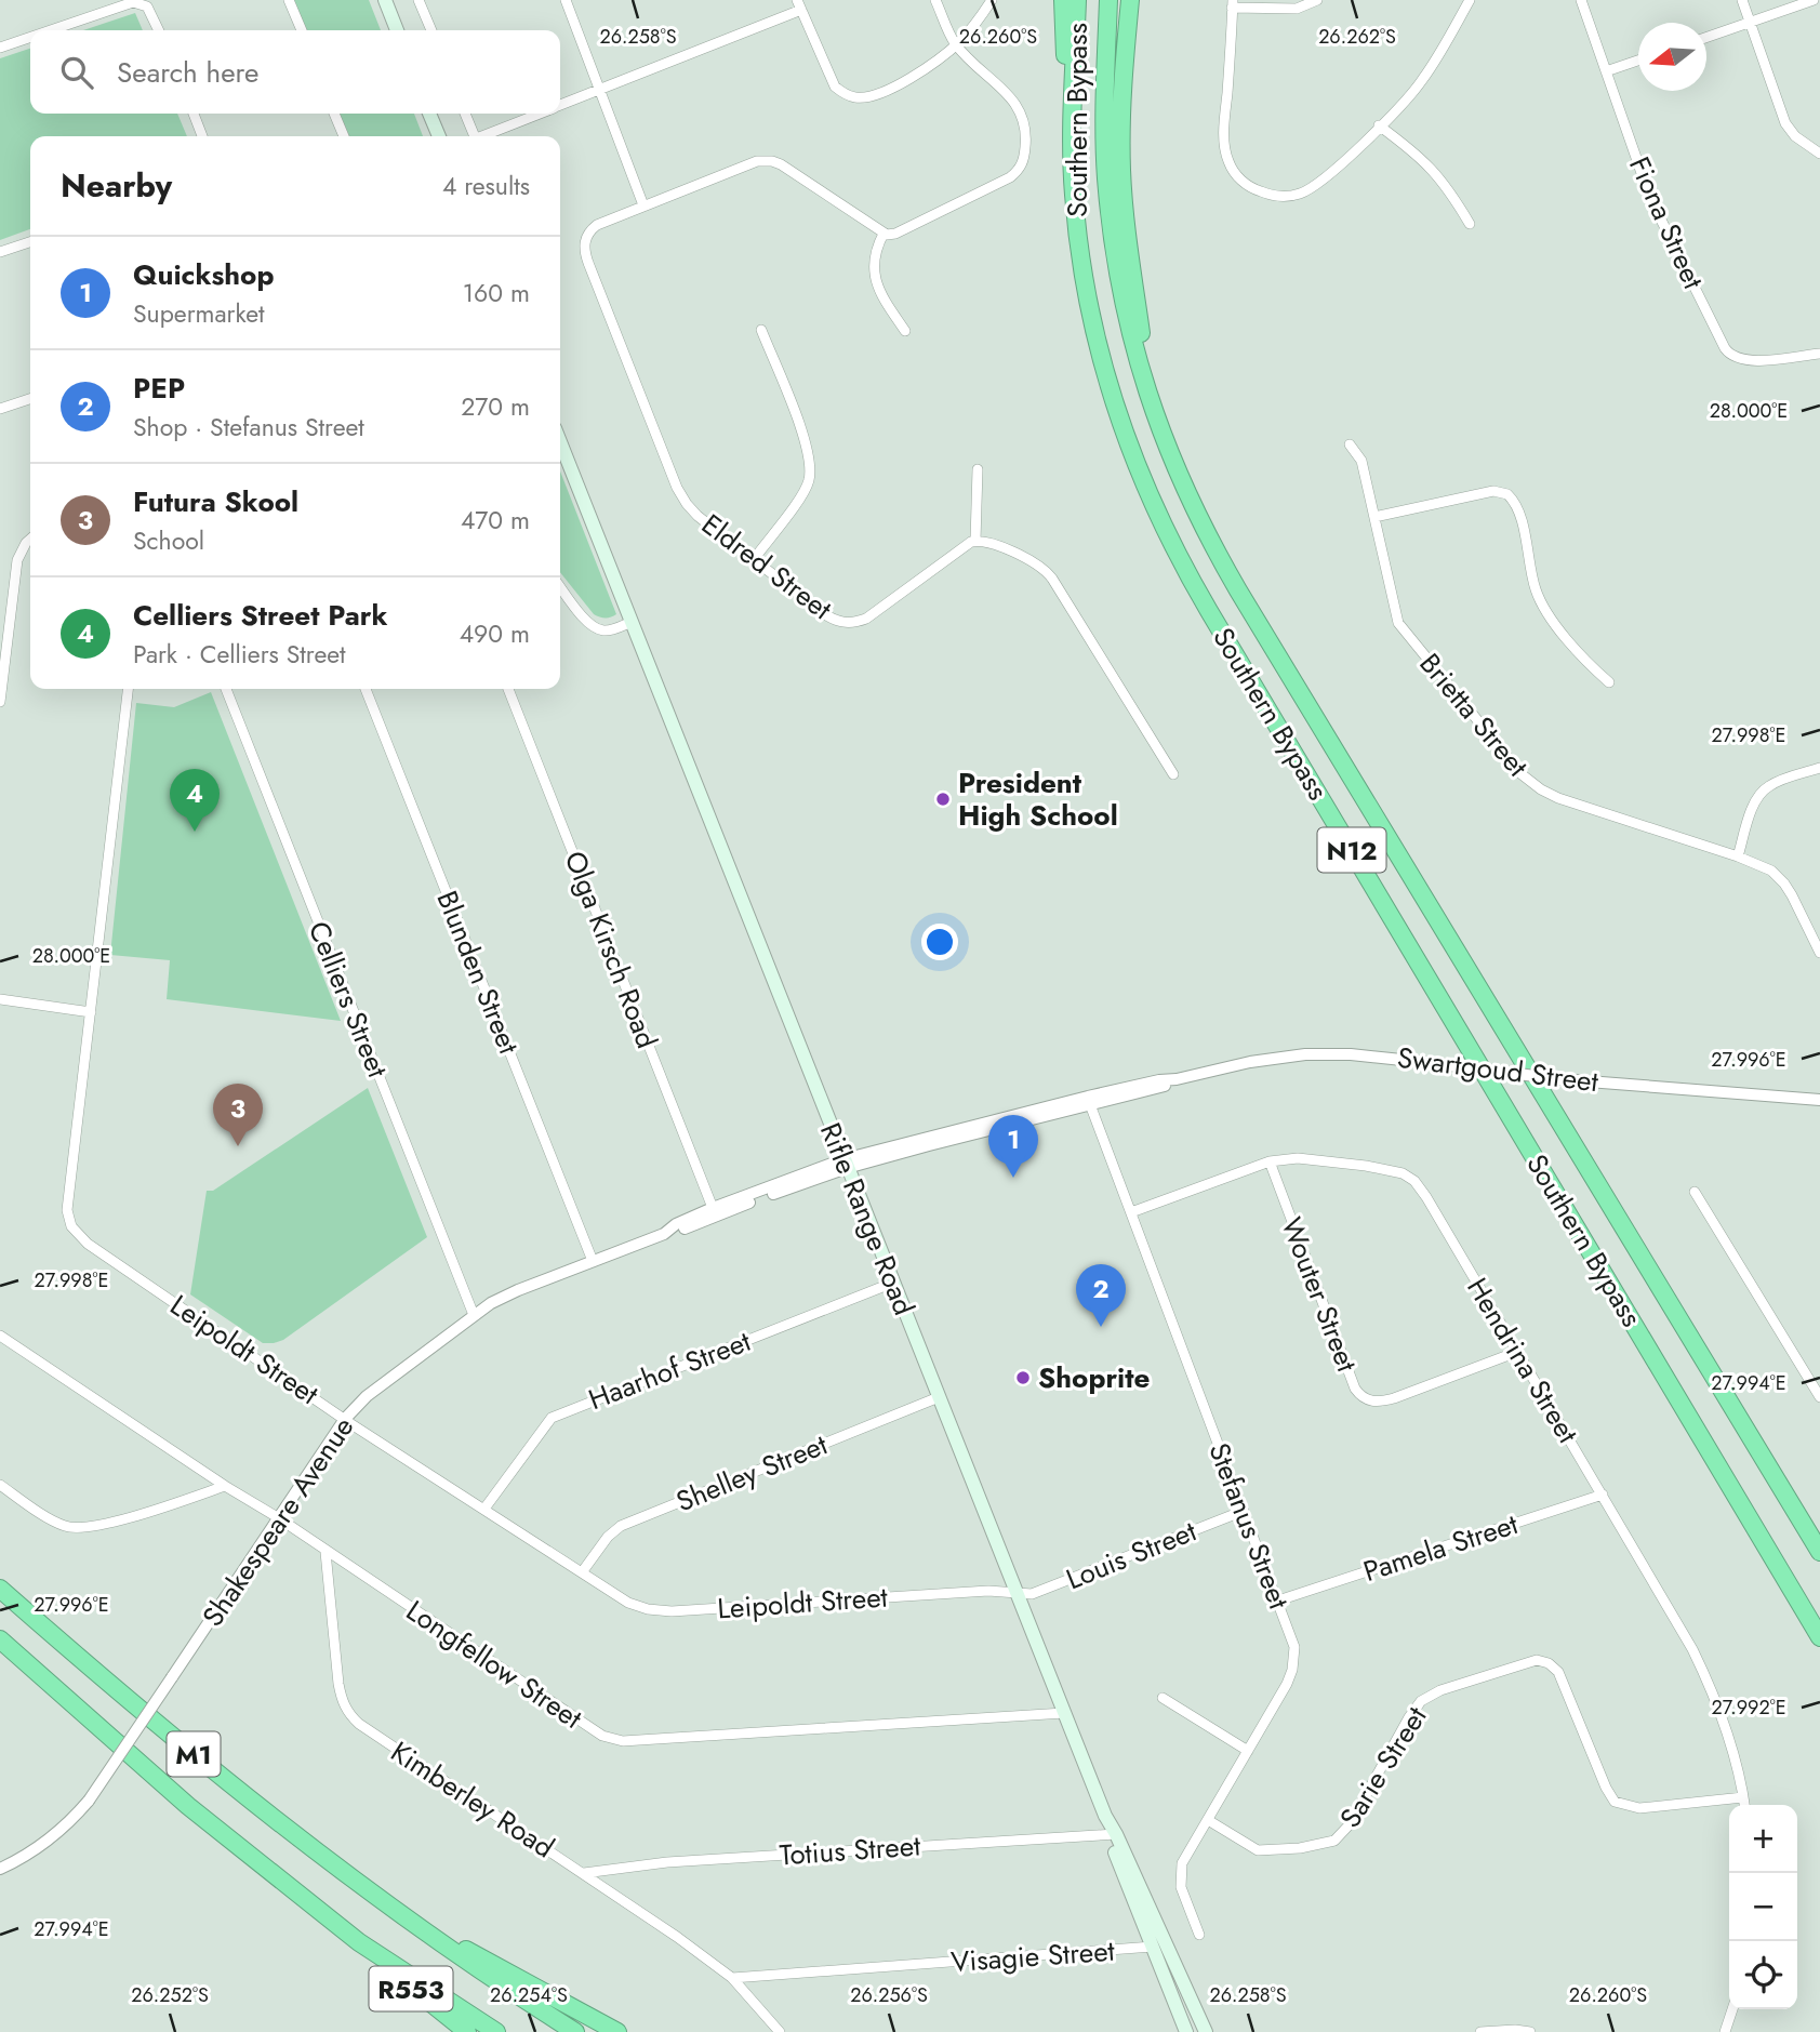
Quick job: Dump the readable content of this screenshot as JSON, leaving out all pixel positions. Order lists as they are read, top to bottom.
{
  "streets": {
    "highway": [
      "Southern Bypass",
      "N12",
      "M1",
      "R553"
    ],
    "main road": ["Rifle Range Road"],
    "street": [
      "Fiona Street",
      "Eldred Street",
      "Brietta Street",
      "Olga Kirsch Road",
      "Blunden Street",
      "Celliers Street",
      "Swartgoud Street",
      "Wouter Street",
      "Leipoldt Street",
      "Hendrina Street",
      "Haarhof Street",
      "Shelley Street",
      "Shakespeare Avenue",
      "Stefanus Street",
      "Pamela Street",
      "Louis Street",
      "Longfellow Street",
      "Sarie Street",
      "Kimberley Road",
      "Totius Street",
      "Visagie Street"
    ]
  },
  "crossings": [
    ["Olga Kirsch Road", "Shakespeare Avenue"],
    ["Blunden Street", "Shakespeare Avenue"],
    ["Celliers Street", "Shakespeare Avenue"],
    ["Swartgoud Street", "Rifle Range Road"],
    ["Swartgoud Street", "Shakespeare Avenue"],
    ["Swartgoud Street", "Stefanus Street"],
    ["Rifle Range Road", "Leipoldt Street"],
    ["Rifle Range Road", "Haarhof Street"],
    ["Rifle Range Road", "Shelley Street"],
    ["Rifle Range Road", "Shakespeare Avenue"],
    ["Rifle Range Road", "Louis Street"],
    ["Rifle Range Road", "Longfellow Street"],
    ["Rifle Range Road", "Totius Street"],
    ["Rifle Range Road", "Visagie Street"],
    ["Wouter Street", "Hendrina Street"],
    ["Leipoldt Street", "Haarhof Street"],
    ["Leipoldt Street", "Shelley Street"],
    ["Leipoldt Street", "Shakespeare Avenue"],
    ["Leipoldt Street", "Louis Street"],
    ["Hendrina Street", "Stefanus Street"],
    ["Hendrina Street", "Pamela Street"],
    ["Hendrina Street", "Sarie Street"],
    ["Shakespeare Avenue", "Longfellow Street"],
    ["Stefanus Street", "Pamela Street"],
    ["Stefanus Street", "Louis Street"],
    ["Stefanus Street", "Sarie Street"],
    ["Longfellow Street", "Kimberley Road"],
    ["M1", "R553"],
    ["Kimberley Road", "Totius Street"],
    ["Kimberley Road", "Visagie Street"]
  ],
  "places": ["President High School", "Shoprite"],
  "north": "left",
  "page": {
    "search": "Search here",
    "heading": ["Nearby", "4 results"],
    "list": [
      {
        "mark": "1",
        "name": "Quickshop",
        "note": "Supermarket",
        "value": "160 m"
      },
      {
        "mark": "2",
        "name": "PEP",
        "note": "Shop · Stefanus Street",
        "value": "270 m"
      },
      {
        "mark": "3",
        "name": "Futura Skool",
        "note": "School",
        "value": "470 m"
      },
      {
        "mark": "4",
        "name": "Celliers Street Park",
        "note": "Park · Celliers Street",
        "value": "490 m"
      }
    ],
    "pins": [
      "4",
      "3",
      "1",
      "2"
    ],
    "map_buttons": ["+", "−"]
  },
  "coordinates": [
    "26.258°S",
    "26.260°S",
    "26.262°S",
    "28.000°E",
    "27.998°E",
    "27.996°E",
    "27.994°E",
    "27.992°E",
    "26.252°S",
    "26.254°S",
    "26.256°S"
  ]
}
